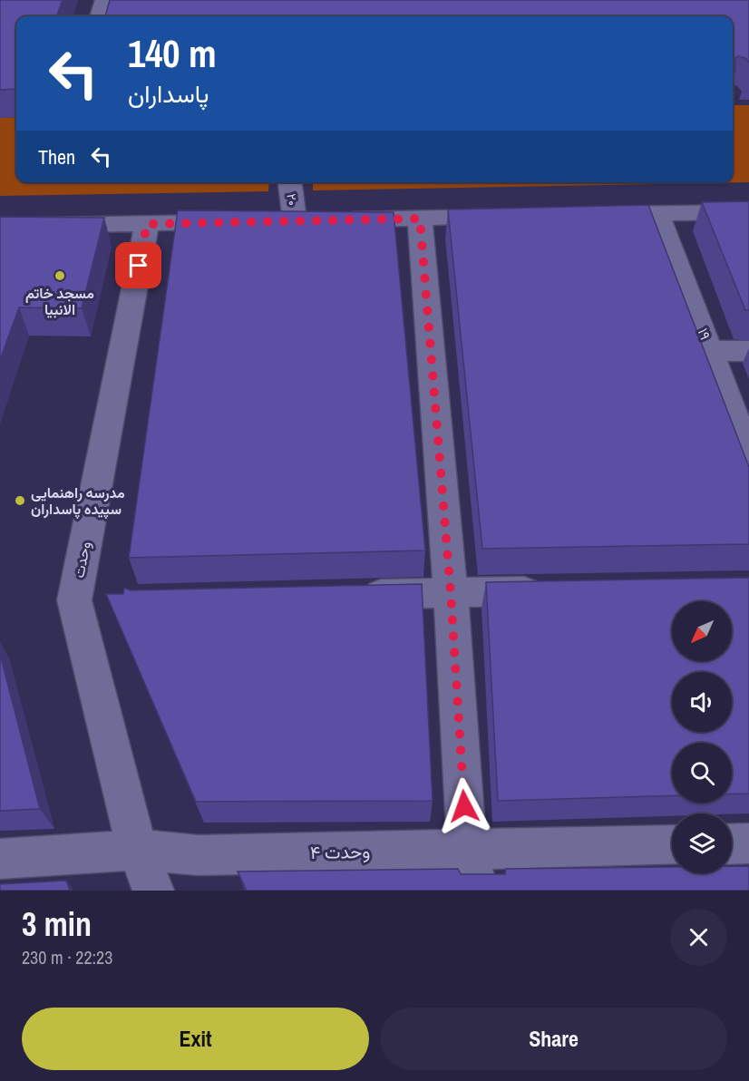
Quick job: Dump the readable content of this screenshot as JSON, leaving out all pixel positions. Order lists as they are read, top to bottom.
{
  "streets": {
    "street": [
      "۲۰",
      "۱۹",
      "وحدت",
      "وحدت ۴"
    ]
  },
  "crossings": [
    ["وحدت", "وحدت ۴"]
  ],
  "places": ["مسجد خاتم الانبیا", "مدرسه راهنمایی سپیده پاسداران"],
  "north": "bottom left",
  "page": {
    "turn": ["140 m", "پاسداران"],
    "then": "Then",
    "heading": ["3 min", "230 m · 22:23"],
    "buttons": ["Exit", "Share"]
  }
}
